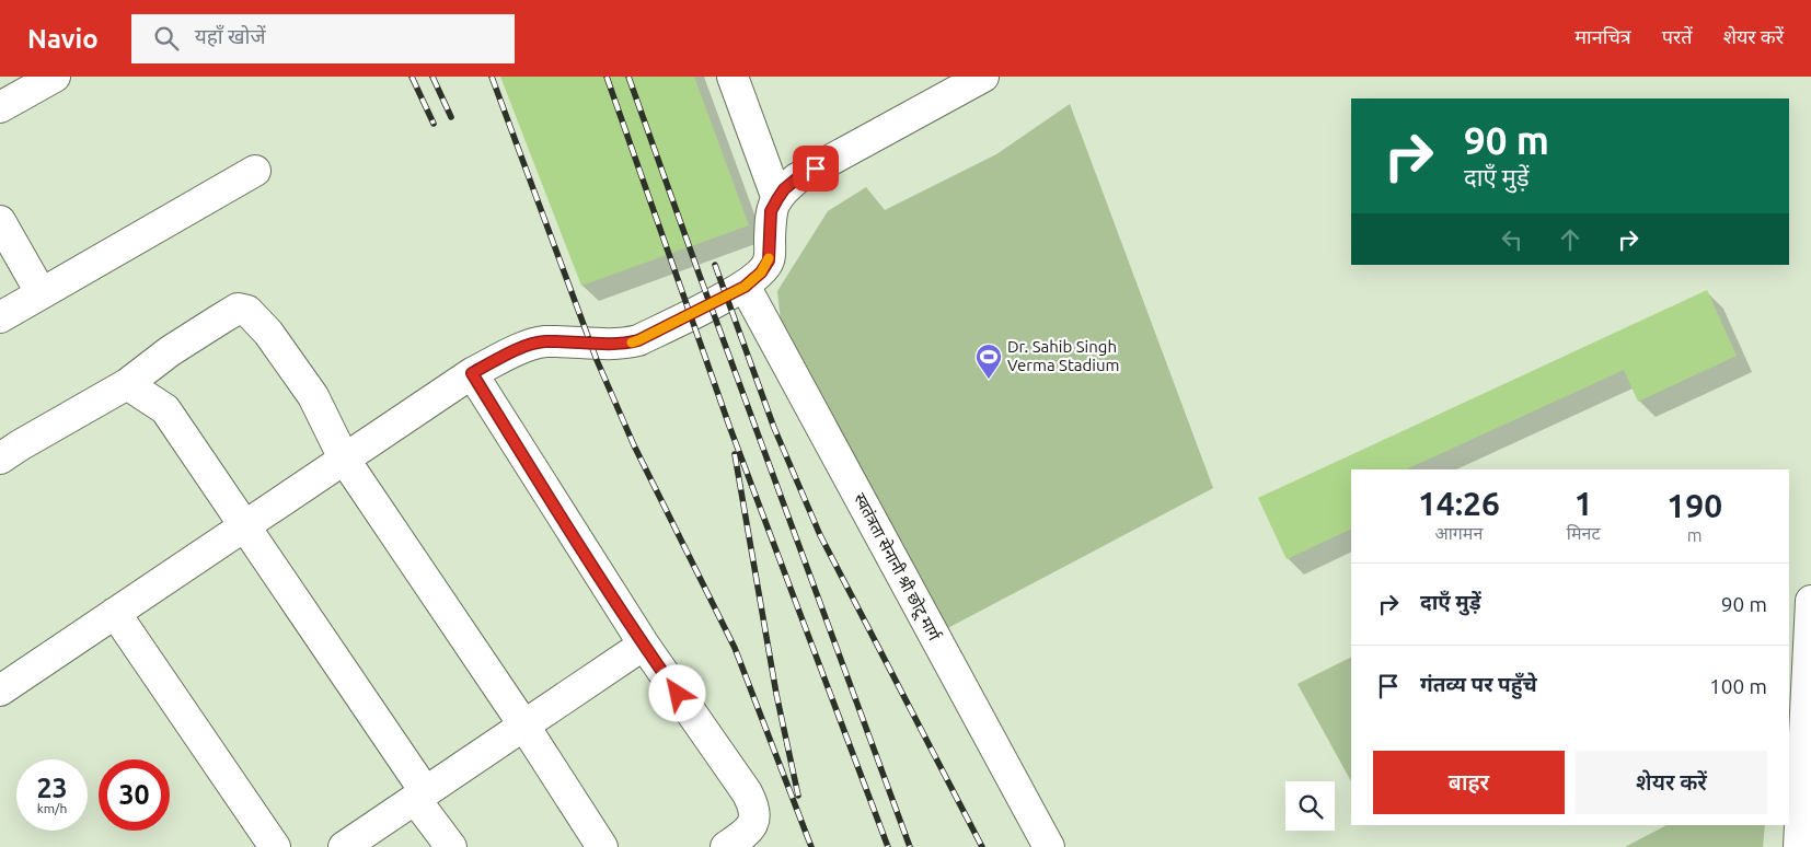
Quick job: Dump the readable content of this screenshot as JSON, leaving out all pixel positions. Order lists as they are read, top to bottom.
{
  "streets": {
    "street": ["स्वतंत्रता सेनानी श्री छोटू मार्ग"]
  },
  "places": {
    "sports": ["Dr. Sahib Singh Verma Stadium"]
  },
  "page": {
    "header": "Navio",
    "search": "यहाँ खोजें",
    "nav": ["मानचित्र", "परतें", "शेयर करें"],
    "turn": ["90 m", "दाएँ मुड़ें"],
    "eta": [
      "14:26",
      "आगमन",
      "1",
      "मिनट",
      "190",
      "m"
    ],
    "list": [
      {
        "name": "दाएँ मुड़ें",
        "value": "90 m"
      },
      {
        "name": "गंतव्य पर पहुँचे",
        "value": "100 m"
      }
    ],
    "buttons": ["बाहर", "शेयर करें"],
    "speed": "23 km/h",
    "limit": "30"
  }
}
